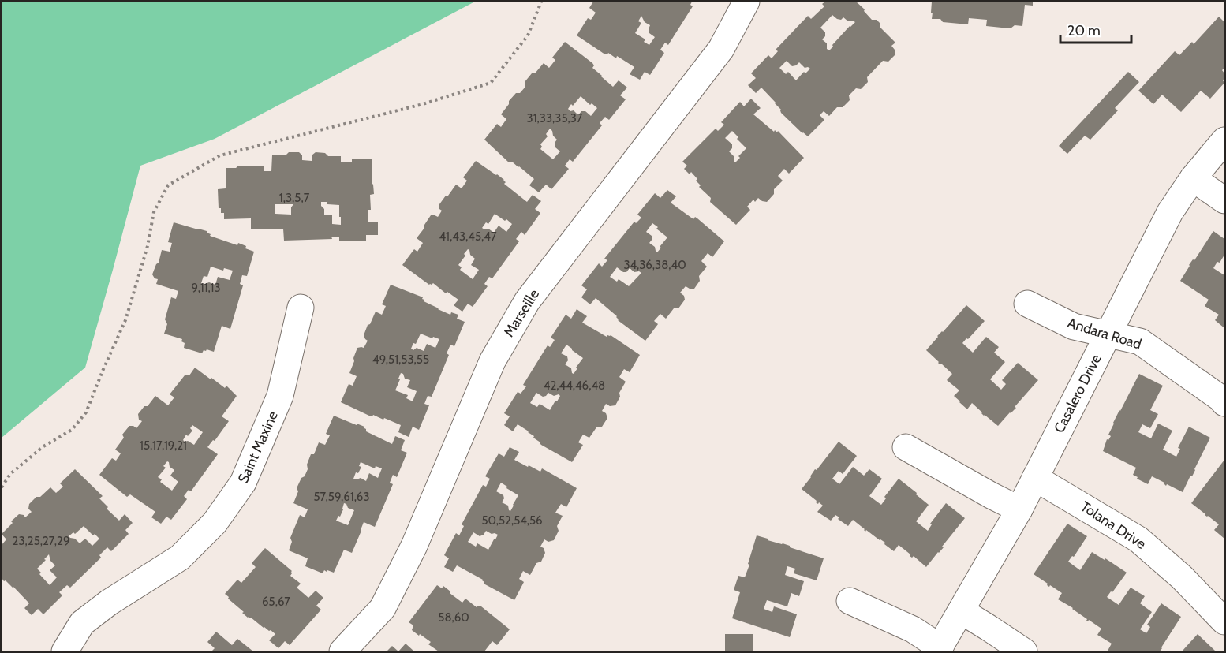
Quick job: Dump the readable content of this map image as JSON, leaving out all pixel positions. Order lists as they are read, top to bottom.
{
  "streets": {
    "street": [
      "Marseille",
      "Andara Road",
      "Casalero Drive",
      "Saint Maxine",
      "Tolana Drive"
    ]
  },
  "crossings": [
    ["Andara Road", "Casalero Drive"],
    ["Casalero Drive", "Tolana Drive"]
  ],
  "house_numbers": [
    "31,33,35,37",
    "1,3,5,7",
    "41,43,45,47",
    "34,36,38,40",
    "9,11,13",
    "49,51,53,55",
    "42,44,46,48",
    "15,17,19,21",
    "57,59,61,63",
    "50,52,54,56",
    "23,25,27,29",
    "65,67",
    "58,60"
  ],
  "scale_bar": "20 m"
}
